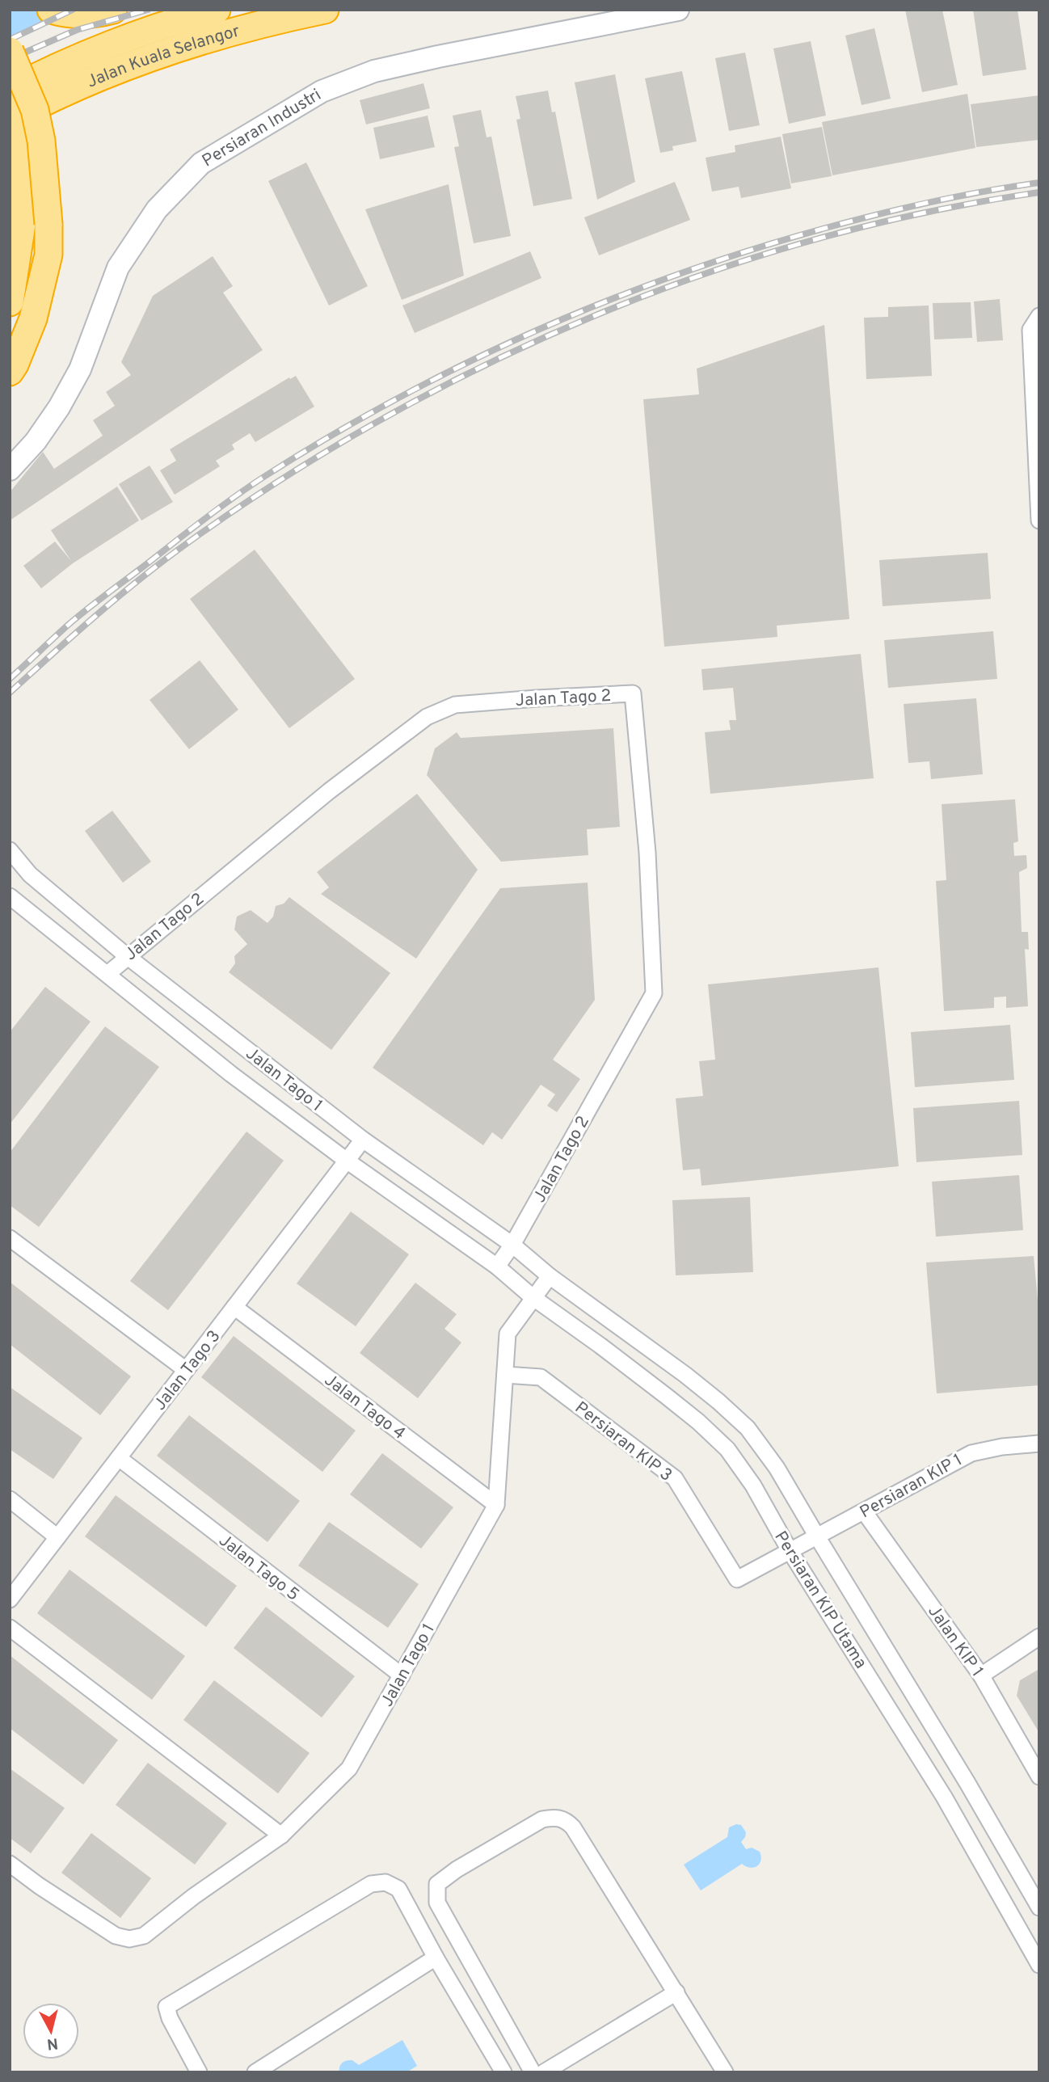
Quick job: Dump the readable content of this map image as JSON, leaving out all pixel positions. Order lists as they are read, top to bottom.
{
  "streets": {
    "highway": ["Jalan Kuala Selangor"],
    "street": [
      "Persiaran Industri",
      "Jalan Tago 2",
      "Jalan Tago 1",
      "Jalan Tago 3",
      "Jalan Tago 4",
      "Persiaran KIP 3",
      "Persiaran KIP 1",
      "Jalan Tago 5",
      "Persiaran KIP Utama",
      "Jalan KIP 1"
    ]
  },
  "crossings": [
    ["Jalan Tago 2", "Jalan Tago 1"],
    ["Jalan Tago 1", "Jalan Tago 3"],
    ["Jalan Tago 1", "Jalan Tago 4"],
    ["Jalan Tago 1", "Persiaran KIP 3"],
    ["Jalan Tago 1", "Jalan Tago 5"],
    ["Jalan Tago 1", "Persiaran KIP Utama"],
    ["Jalan Tago 3", "Jalan Tago 4"],
    ["Jalan Tago 3", "Jalan Tago 5"],
    ["Persiaran KIP 3", "Persiaran KIP 1"],
    ["Persiaran KIP 3", "Persiaran KIP Utama"],
    ["Persiaran KIP 1", "Persiaran KIP Utama"],
    ["Persiaran KIP 1", "Jalan KIP 1"]
  ],
  "north": "bottom"
}
